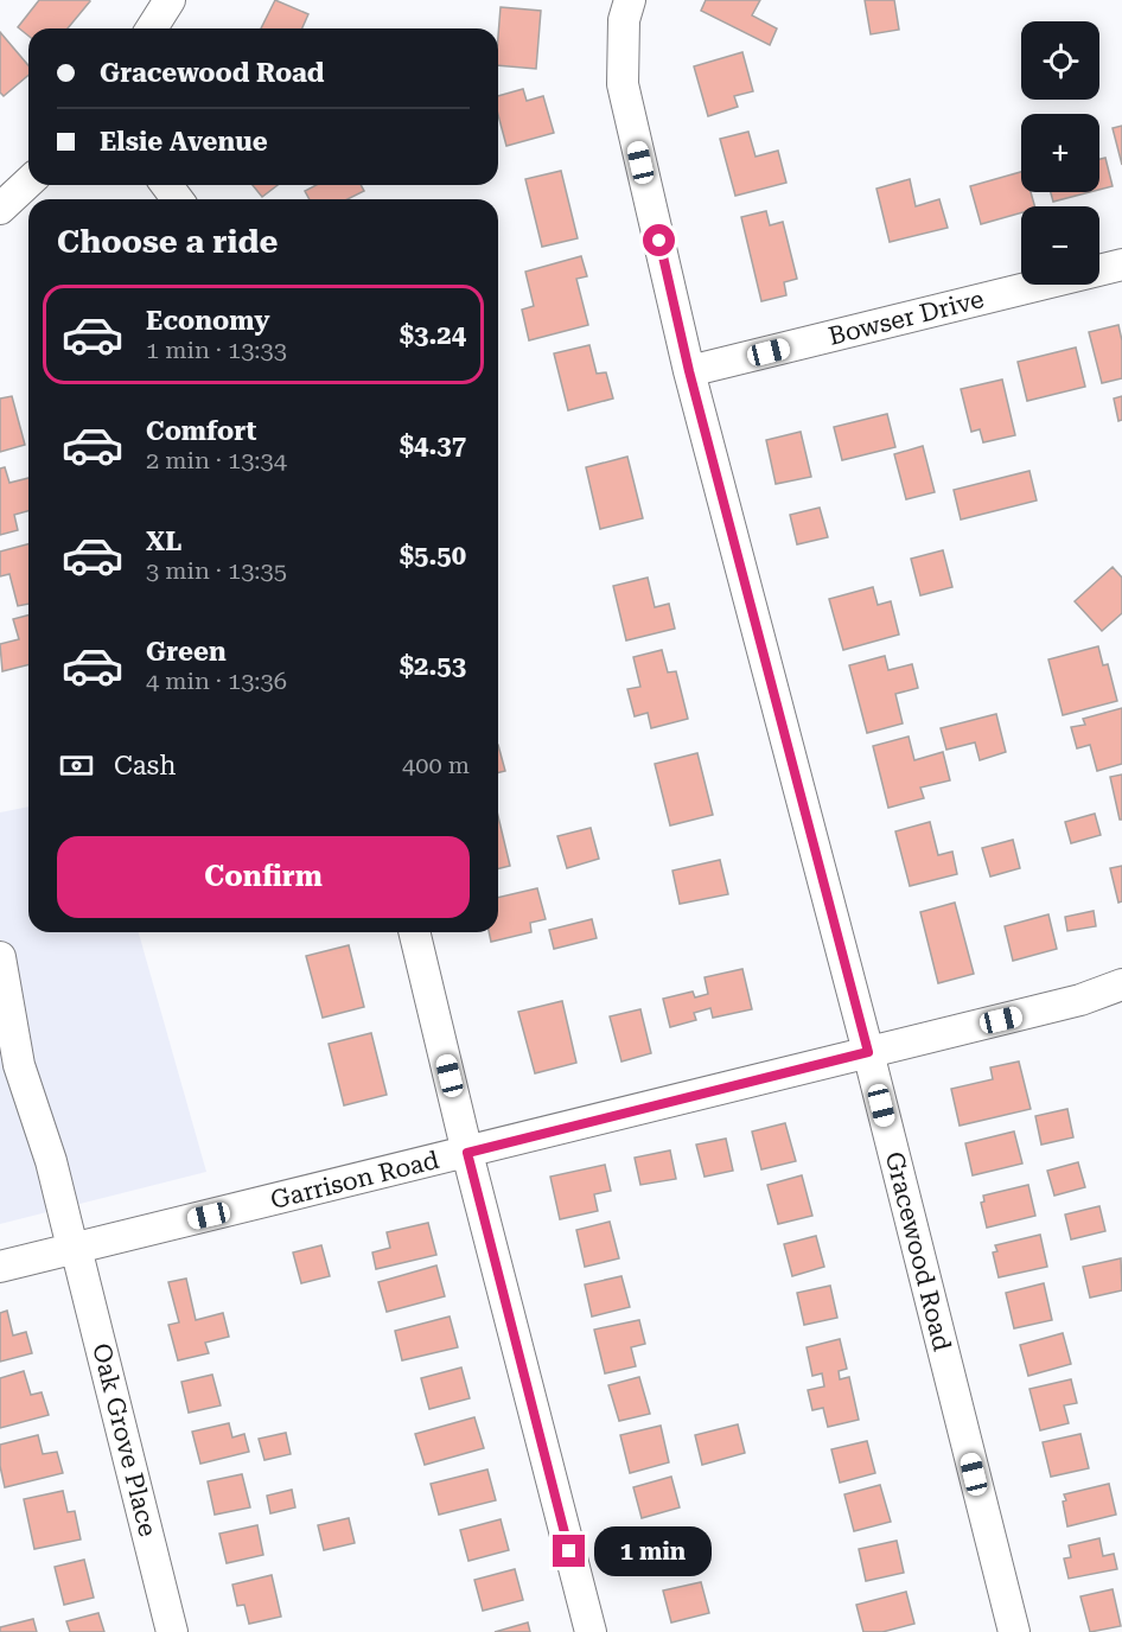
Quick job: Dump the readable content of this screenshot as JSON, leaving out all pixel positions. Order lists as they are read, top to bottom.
{
  "streets": {
    "street": [
      "Bowser Drive",
      "Garrison Road",
      "Gracewood Road",
      "Oak Grove Place"
    ]
  },
  "crossings": [
    ["Bowser Drive", "Gracewood Road"],
    ["Garrison Road", "Gracewood Road"],
    ["Garrison Road", "Oak Grove Place"]
  ],
  "page": {
    "map_buttons": ["+", "−"],
    "banner": ["Gracewood Road", "Elsie Avenue"],
    "heading": "Choose a ride",
    "list": [
      {
        "name": "Economy",
        "note": "1 min · 13:33",
        "value": "$3.24"
      },
      {
        "name": "Comfort",
        "note": "2 min · 13:34",
        "value": "$4.37"
      },
      {
        "name": "XL",
        "note": "3 min · 13:35",
        "value": "$5.50"
      },
      {
        "name": "Green",
        "note": "4 min · 13:36",
        "value": "$2.53"
      }
    ],
    "pay": ["Cash", "400 m"],
    "buttons": "Confirm",
    "bubble": "1 min"
  }
}
